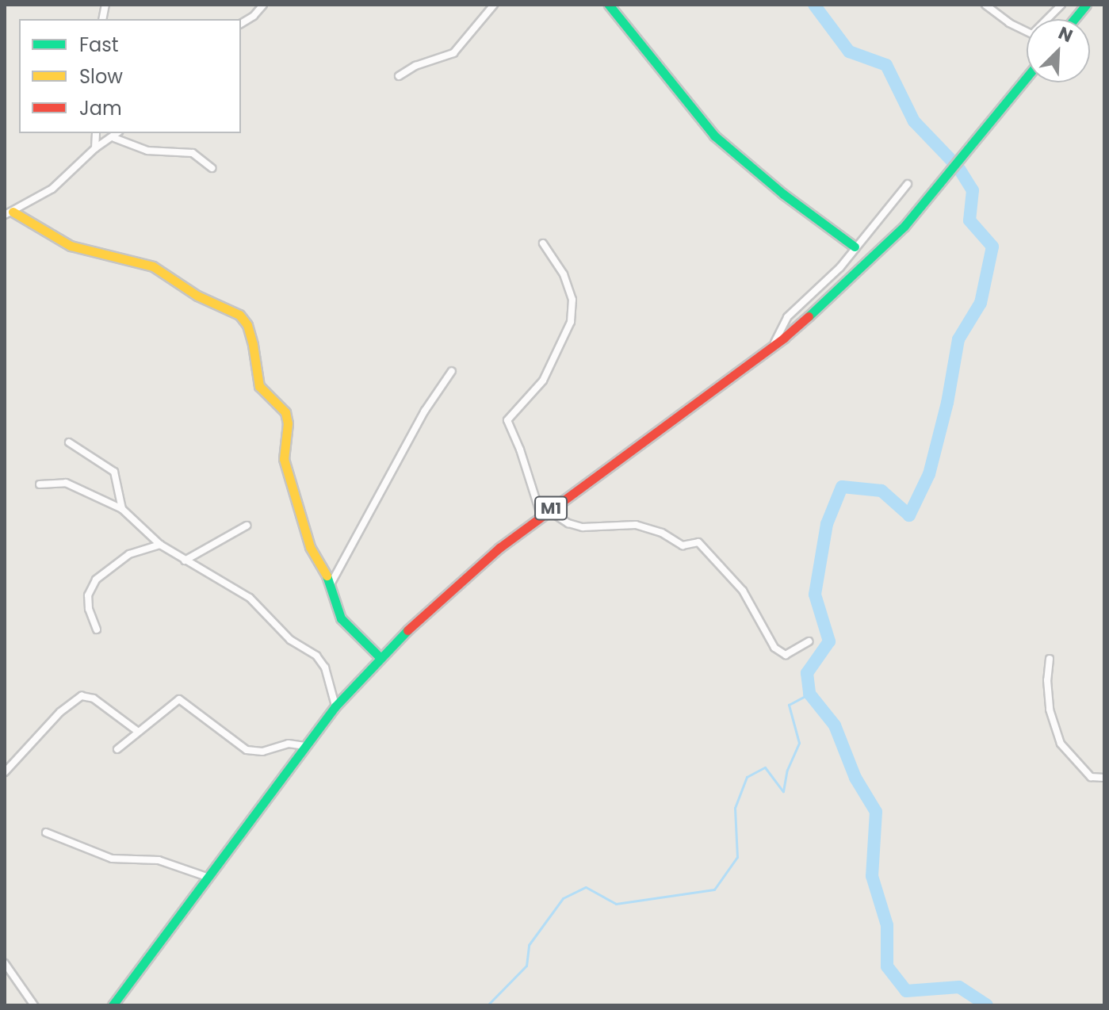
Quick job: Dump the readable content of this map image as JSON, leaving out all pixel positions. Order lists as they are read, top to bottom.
{
  "streets": {
    "main road": ["M1"]
  },
  "legend": ["Fast", "Slow", "Jam"],
  "north": "top right"
}
